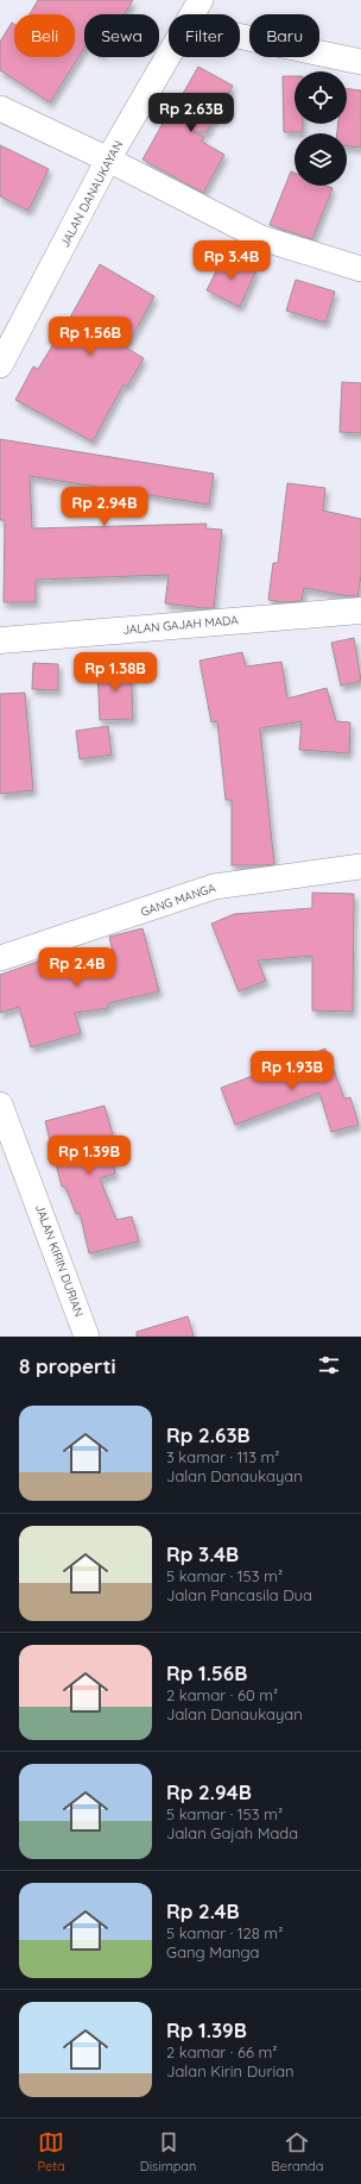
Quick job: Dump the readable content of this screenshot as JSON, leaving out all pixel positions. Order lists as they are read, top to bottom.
{
  "streets": {
    "main road": ["JALAN GAJAH MADA"],
    "street": ["JALAN DANAUKAYAN", "GANG MANGA", "JALAN KIRIN DURIAN"]
  },
  "page": {
    "chip": [
      "Beli",
      "Sewa",
      "Filter",
      "Baru"
    ],
    "price": [
      "Rp 2.63B",
      "Rp 3.4B",
      "Rp 1.56B",
      "Rp 2.94B",
      "Rp 1.38B",
      "Rp 2.4B",
      "Rp 1.93B",
      "Rp 1.39B"
    ],
    "heading": "8 properti",
    "list": [
      {
        "name": "Rp 2.63B",
        "note": "3 kamar · 113 m² · Jalan Danaukayan"
      },
      {
        "name": "Rp 3.4B",
        "note": "5 kamar · 153 m² · Jalan Pancasila Dua"
      },
      {
        "name": "Rp 1.56B",
        "note": "2 kamar · 60 m² · Jalan Danaukayan"
      },
      {
        "name": "Rp 2.94B",
        "note": "5 kamar · 153 m² · Jalan Gajah Mada"
      },
      {
        "name": "Rp 2.4B",
        "note": "5 kamar · 128 m² · Gang Manga"
      },
      {
        "name": "Rp 1.39B",
        "note": "2 kamar · 66 m² · Jalan Kirin Durian"
      }
    ],
    "tabs": ["Peta", "Disimpan", "Beranda"]
  }
}
